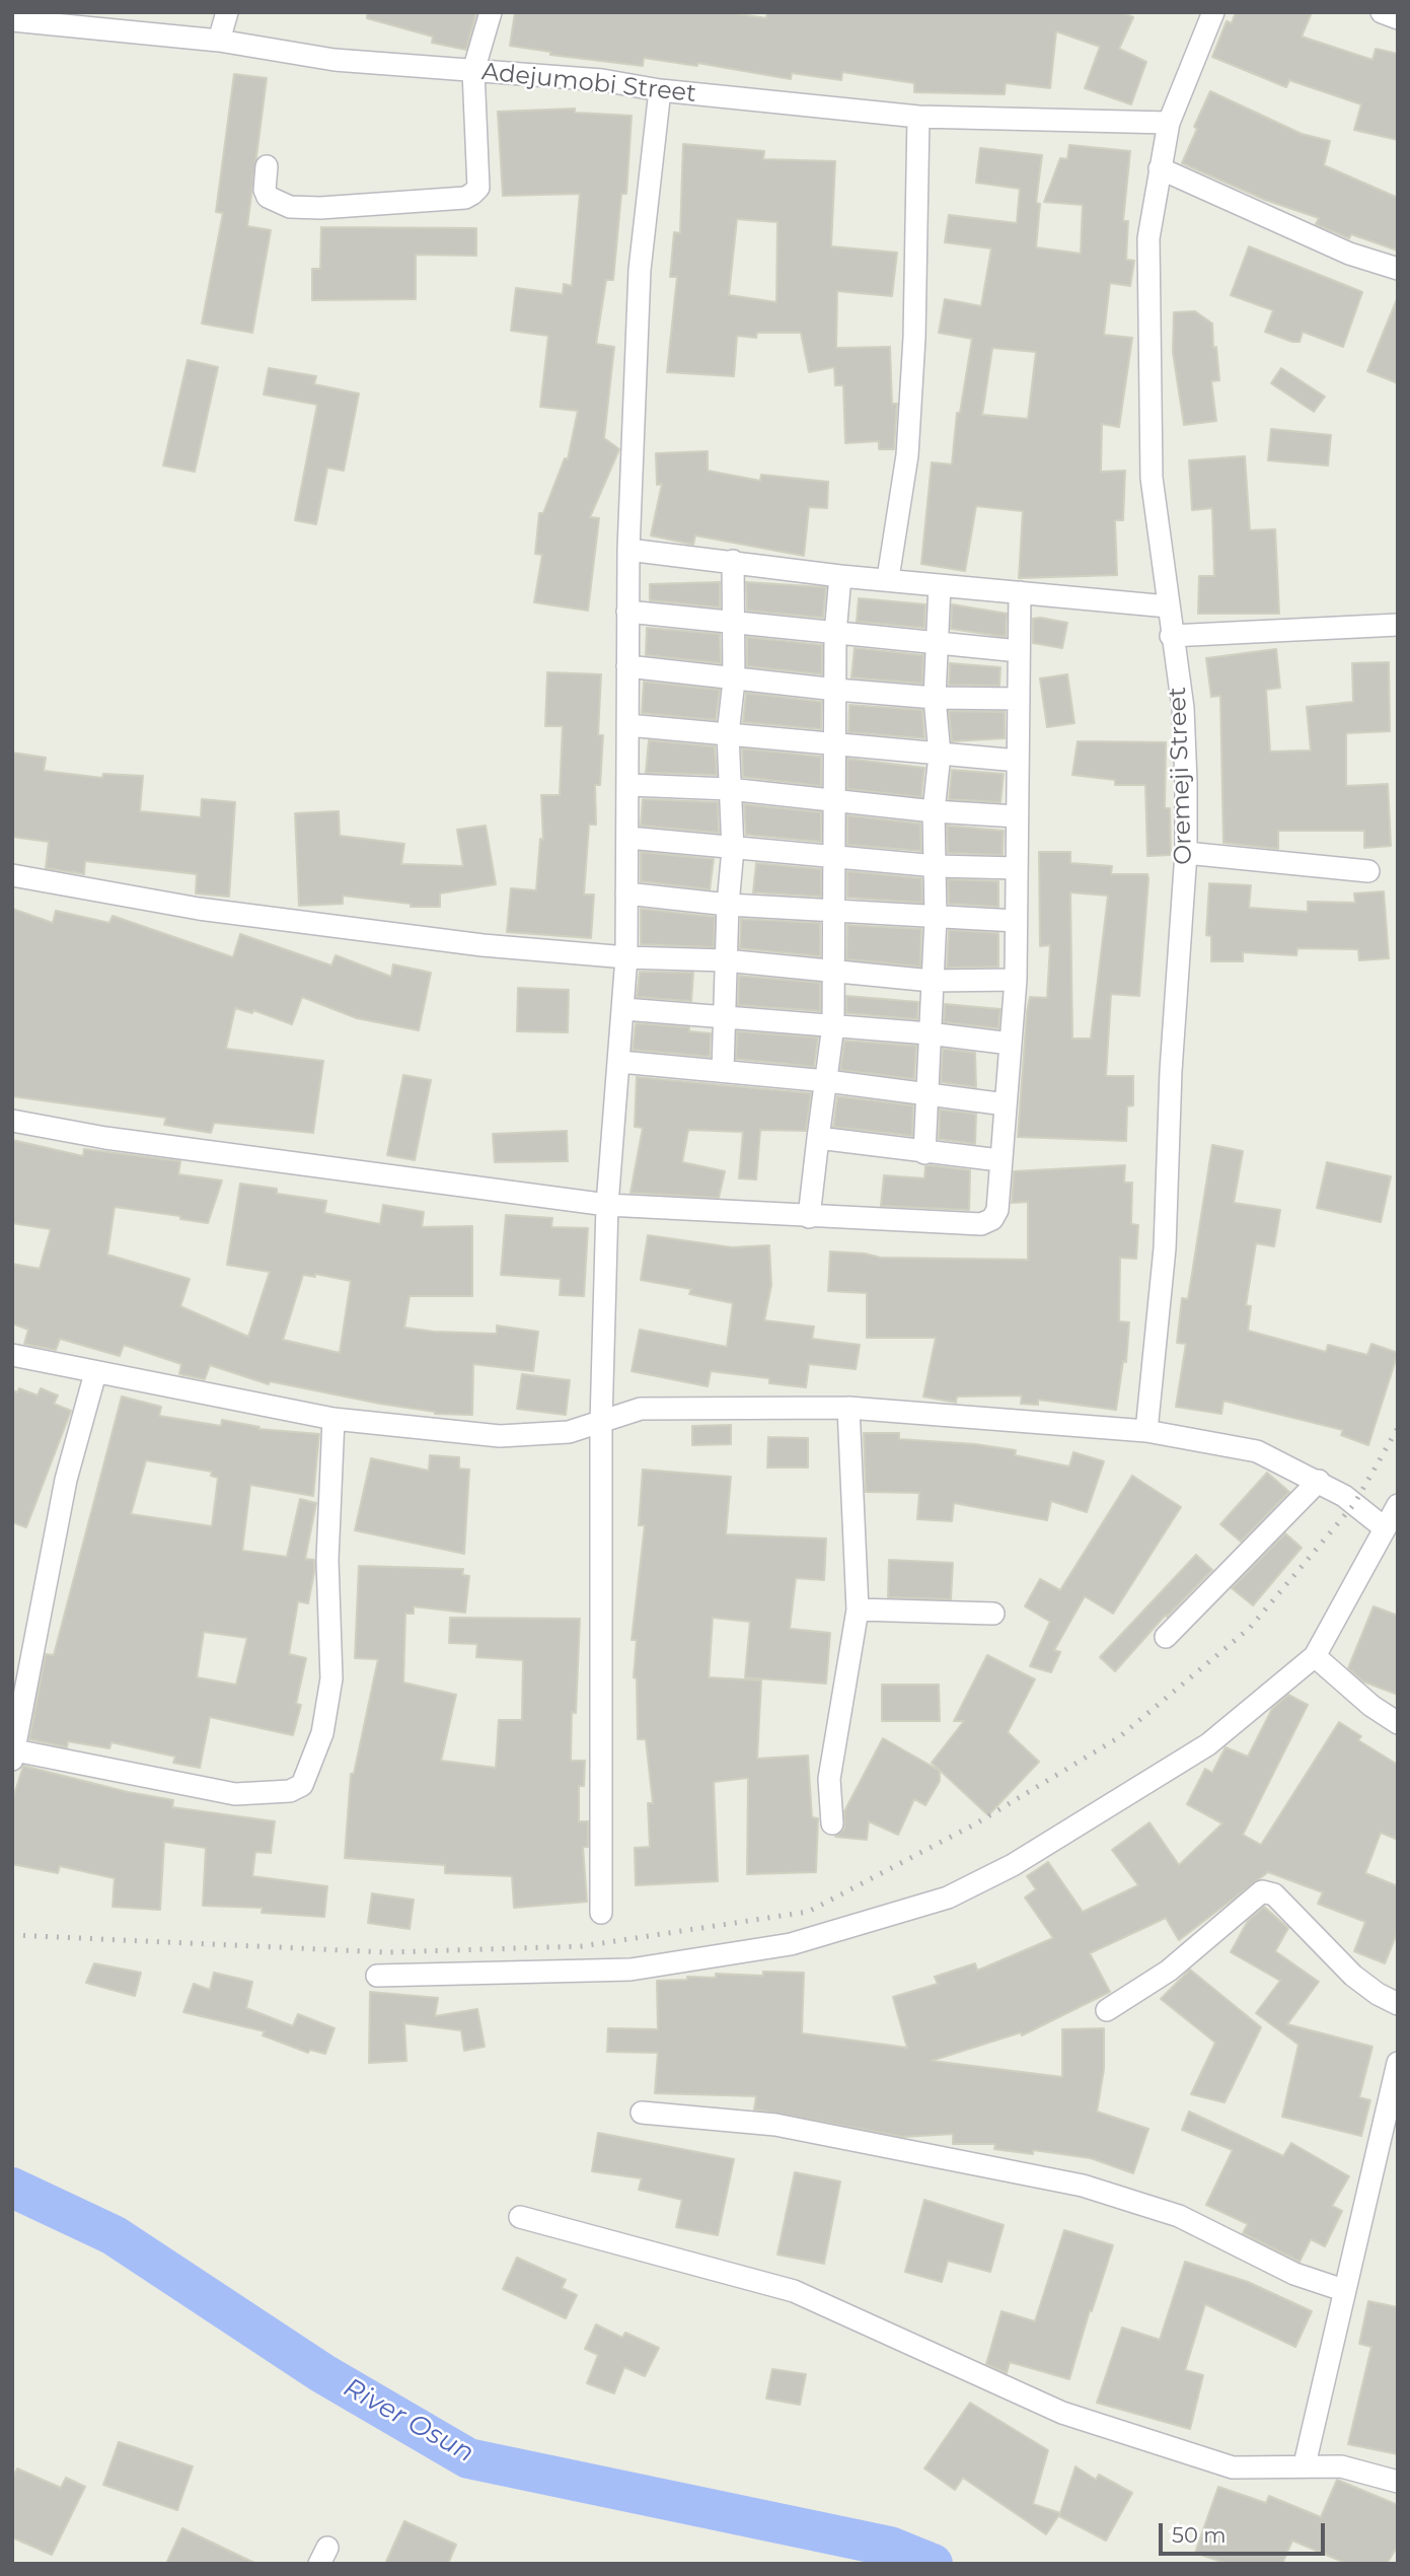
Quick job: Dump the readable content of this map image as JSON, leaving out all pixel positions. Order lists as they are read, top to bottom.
{
  "streets": {
    "street": ["Adejumobi Street", "Oremeji Street"]
  },
  "crossings": [
    ["Adejumobi Street", "Oremeji Street"]
  ],
  "water": ["River Osun"],
  "scale_bar": "50 m"
}
